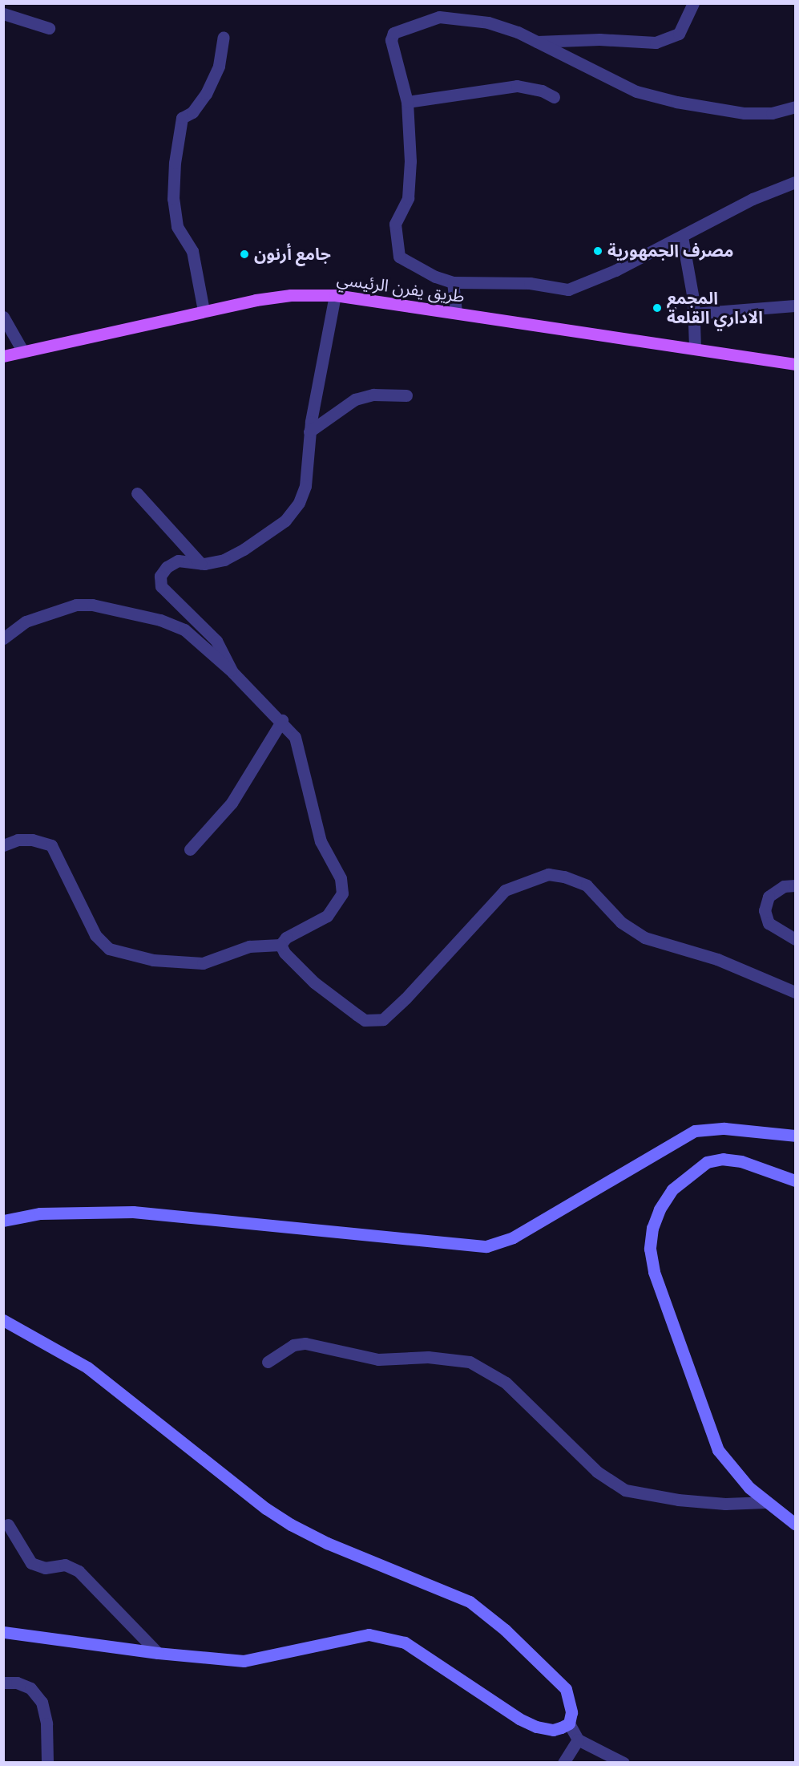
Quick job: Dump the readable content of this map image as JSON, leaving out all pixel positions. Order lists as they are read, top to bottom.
{
  "streets": {
    "main road": ["طريق يفرن الرئيسي"]
  },
  "places": ["مصرف الجمهورية", "جامع أرنون", "المجمع الاداري القلعة"]
}
